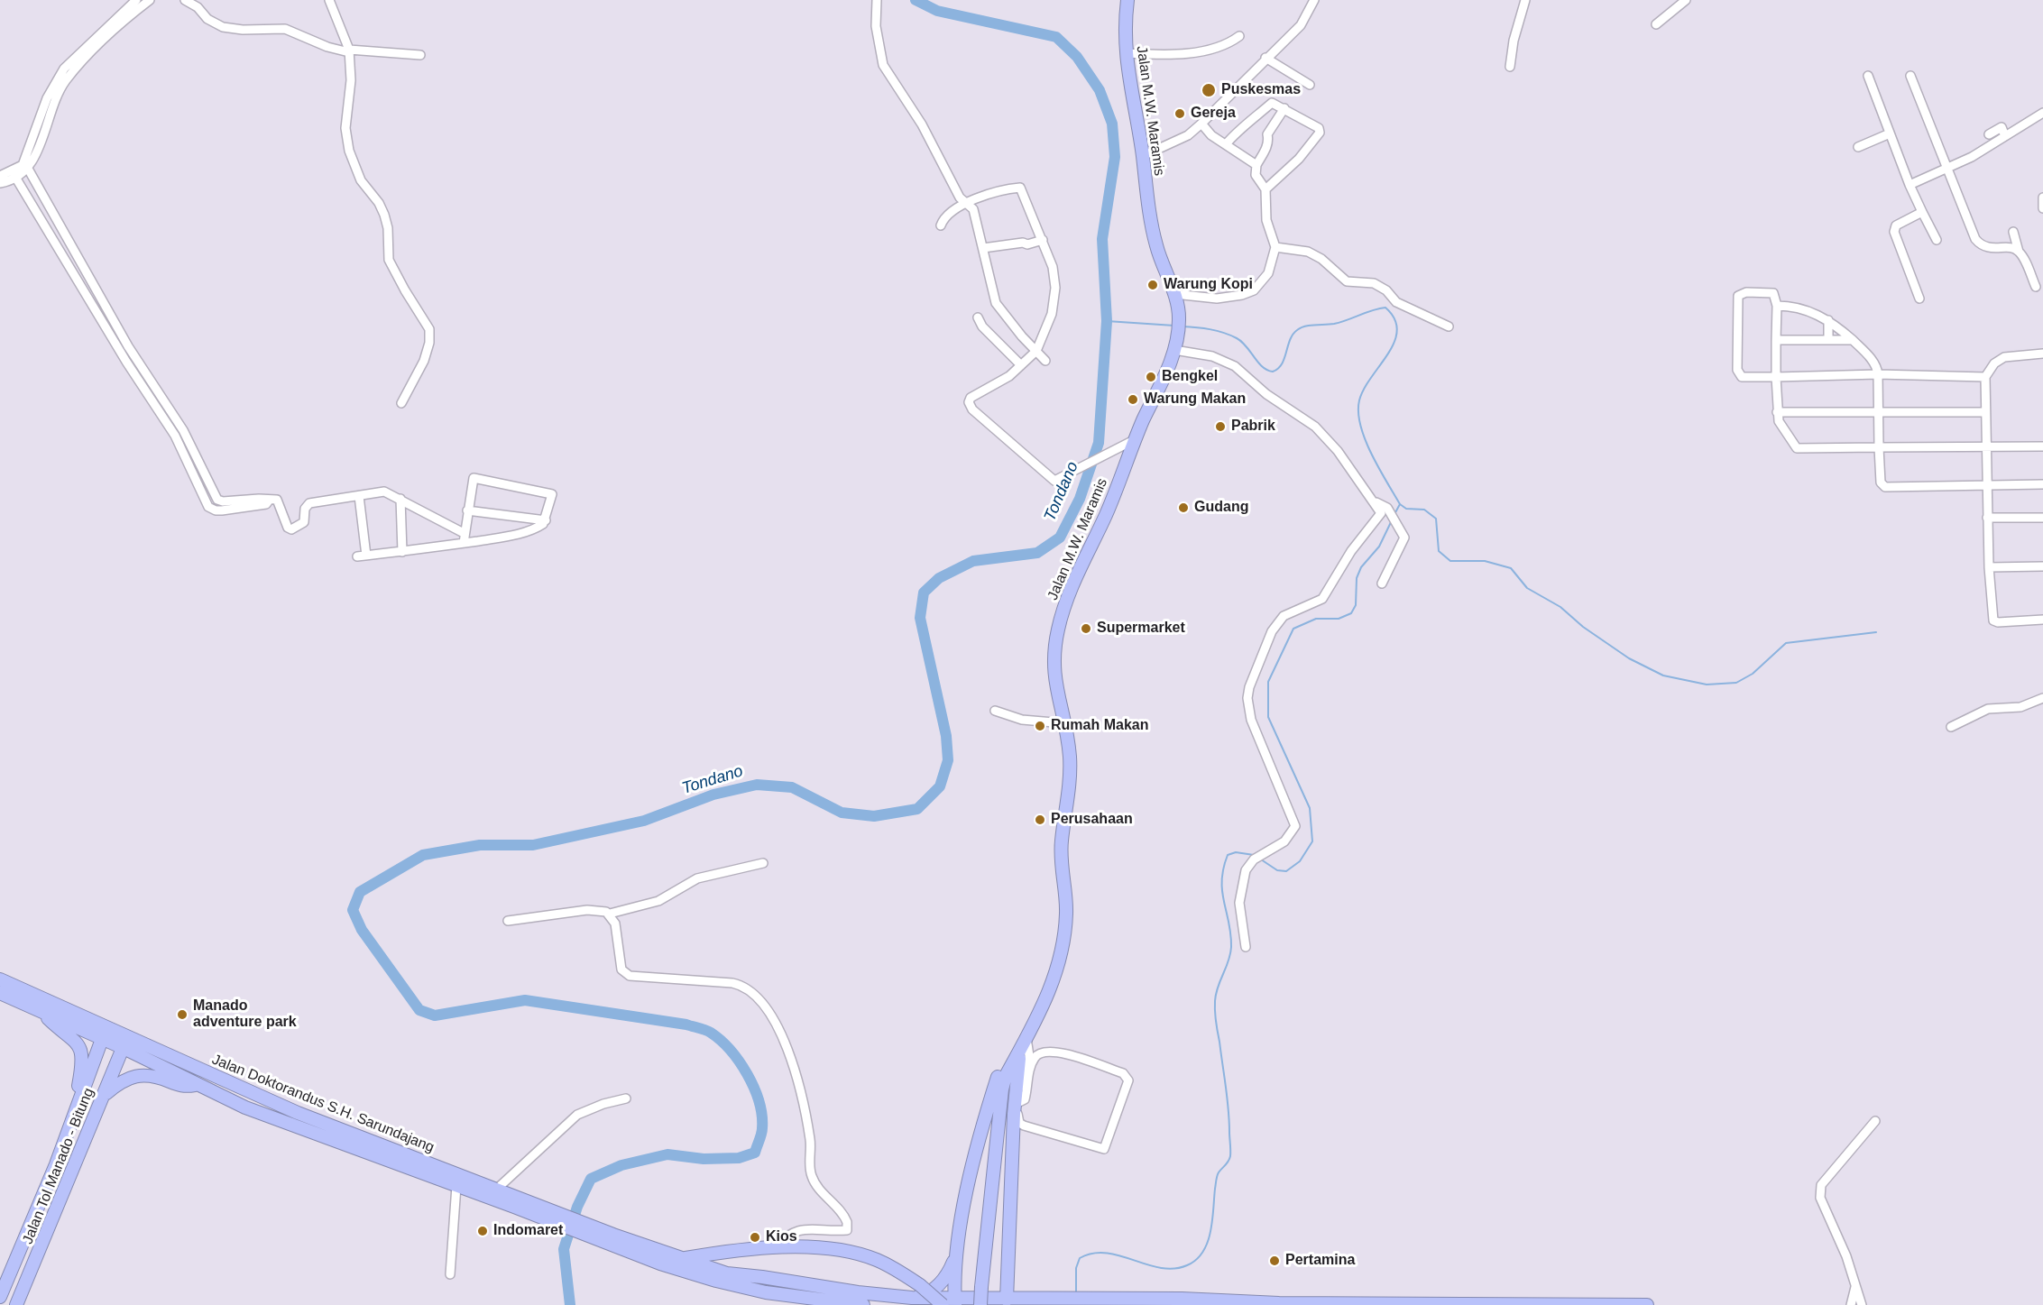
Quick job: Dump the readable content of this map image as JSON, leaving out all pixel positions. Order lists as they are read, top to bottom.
{
  "streets": {
    "highway": ["Jalan M.W. Maramis", "Jalan Doktorandus S.H. Sarundajang", "Jalan Tol Manado - Bitung"]
  },
  "crossings": [
    ["Jalan Doktorandus S.H. Sarundajang", "Jalan Tol Manado - Bitung"]
  ],
  "water": ["Tondano"],
  "places": [
    "Puskesmas",
    "Gereja",
    "Warung Kopi",
    "Bengkel",
    "Warung Makan",
    "Pabrik",
    "Gudang",
    "Supermarket",
    "Rumah Makan",
    "Perusahaan",
    "Manado adventure park",
    "Indomaret",
    "Kios",
    "Pertamina"
  ]
}
